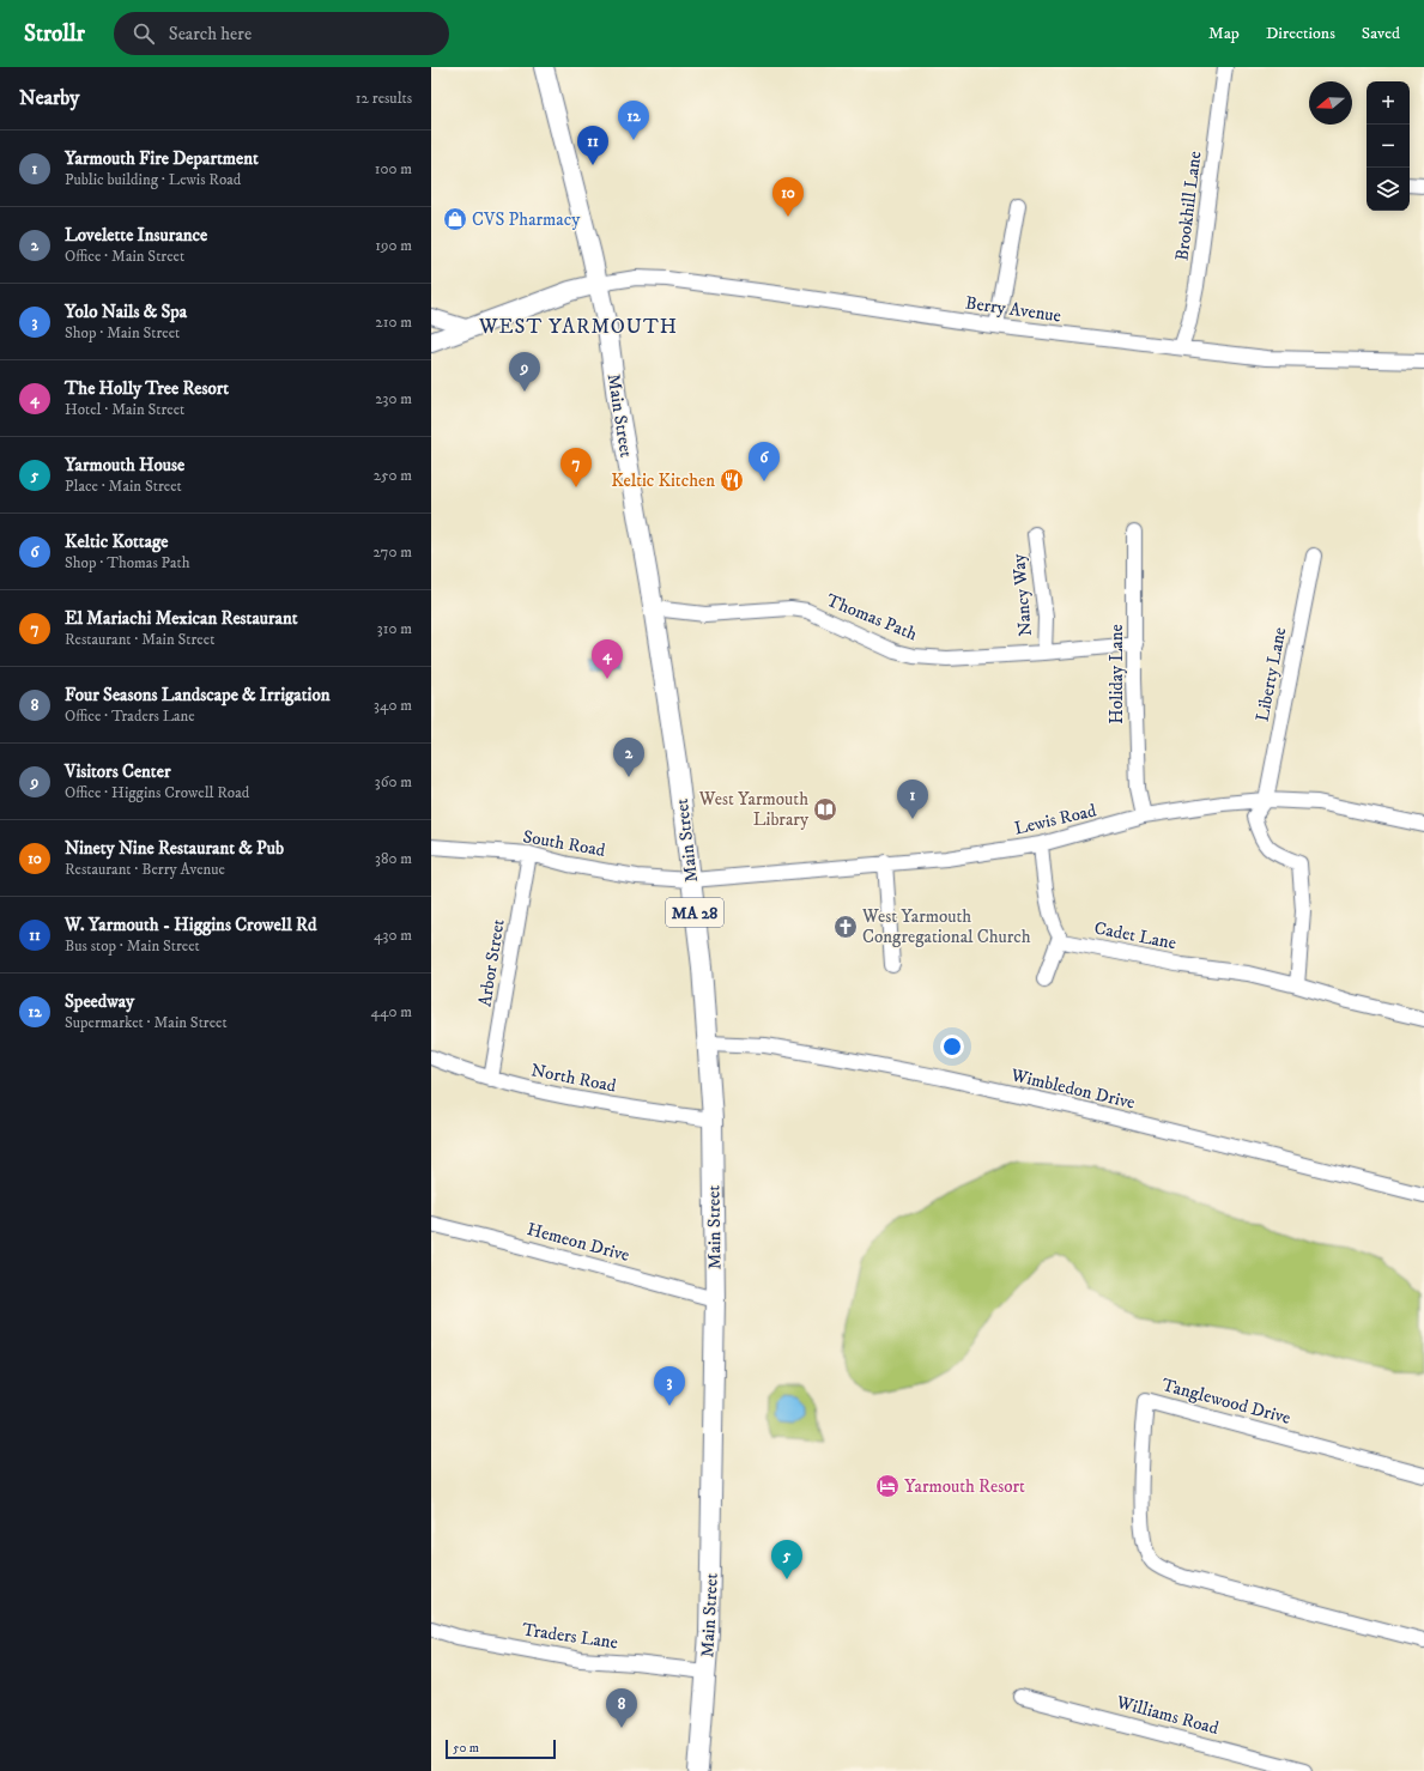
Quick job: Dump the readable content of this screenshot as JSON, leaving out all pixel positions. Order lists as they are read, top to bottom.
{
  "streets": {
    "main road": ["Main Street", "MA 28"],
    "street": [
      "Brookhill Lane",
      "Berry Avenue",
      "Nancy Way",
      "Thomas Path",
      "Holiday Lane",
      "Liberty Lane",
      "Lewis Road",
      "South Road",
      "Cadet Lane",
      "Arbor Street",
      "North Road",
      "Wimbledon Drive",
      "Hemeon Drive",
      "Tanglewood Drive",
      "Traders Lane",
      "Williams Road"
    ]
  },
  "crossings": [
    ["Brookhill Lane", "Berry Avenue"],
    ["Berry Avenue", "Main Street"],
    ["Main Street", "Thomas Path"],
    ["Main Street", "Lewis Road"],
    ["Main Street", "South Road"],
    ["Main Street", "North Road"],
    ["Main Street", "Wimbledon Drive"],
    ["Main Street", "Hemeon Drive"],
    ["Main Street", "Traders Lane"],
    ["Nancy Way", "Thomas Path"],
    ["Thomas Path", "Holiday Lane"],
    ["Holiday Lane", "Lewis Road"],
    ["Liberty Lane", "Lewis Road"],
    ["Lewis Road", "South Road"],
    ["South Road", "Arbor Street"],
    ["Arbor Street", "North Road"]
  ],
  "districts": ["WEST YARMOUTH"],
  "places": {
    "shop": ["CVS Pharmacy"],
    "restaurant": ["Keltic Kitchen"],
    "library": ["West Yarmouth Library"],
    "church": ["West Yarmouth Congregational Church"],
    "hotel": ["Yarmouth Resort"]
  },
  "scale_bar": "50 m",
  "north": "left",
  "page": {
    "header": "Strollr",
    "search": "Search here",
    "nav": ["Map", "Directions", "Saved"],
    "heading": ["Nearby", "12 results"],
    "map_buttons": ["+", "−"],
    "pins": [
      "12",
      "11",
      "10",
      "9",
      "6",
      "7",
      "4",
      "2",
      "1",
      "3",
      "5",
      "8"
    ],
    "list": [
      {
        "mark": "1",
        "name": "Yarmouth Fire Department",
        "note": "Public building · Lewis Road",
        "value": "100 m"
      },
      {
        "mark": "2",
        "name": "Lovelette Insurance",
        "note": "Office · Main Street",
        "value": "190 m"
      },
      {
        "mark": "3",
        "name": "Yolo Nails & Spa",
        "note": "Shop · Main Street",
        "value": "210 m"
      },
      {
        "mark": "4",
        "name": "The Holly Tree Resort",
        "note": "Hotel · Main Street",
        "value": "230 m"
      },
      {
        "mark": "5",
        "name": "Yarmouth House",
        "note": "Place · Main Street",
        "value": "250 m"
      },
      {
        "mark": "6",
        "name": "Keltic Kottage",
        "note": "Shop · Thomas Path",
        "value": "270 m"
      },
      {
        "mark": "7",
        "name": "El Mariachi Mexican Restaurant",
        "note": "Restaurant · Main Street",
        "value": "310 m"
      },
      {
        "mark": "8",
        "name": "Four Seasons Landscape & Irrigation",
        "note": "Office · Traders Lane",
        "value": "340 m"
      },
      {
        "mark": "9",
        "name": "Visitors Center",
        "note": "Office · Higgins Crowell Road",
        "value": "360 m"
      },
      {
        "mark": "10",
        "name": "Ninety Nine Restaurant & Pub",
        "note": "Restaurant · Berry Avenue",
        "value": "380 m"
      },
      {
        "mark": "11",
        "name": "W. Yarmouth - Higgins Crowell Rd",
        "note": "Bus stop · Main Street",
        "value": "430 m"
      },
      {
        "mark": "12",
        "name": "Speedway",
        "note": "Supermarket · Main Street",
        "value": "440 m"
      }
    ],
    "scale": "50 m"
  }
}
